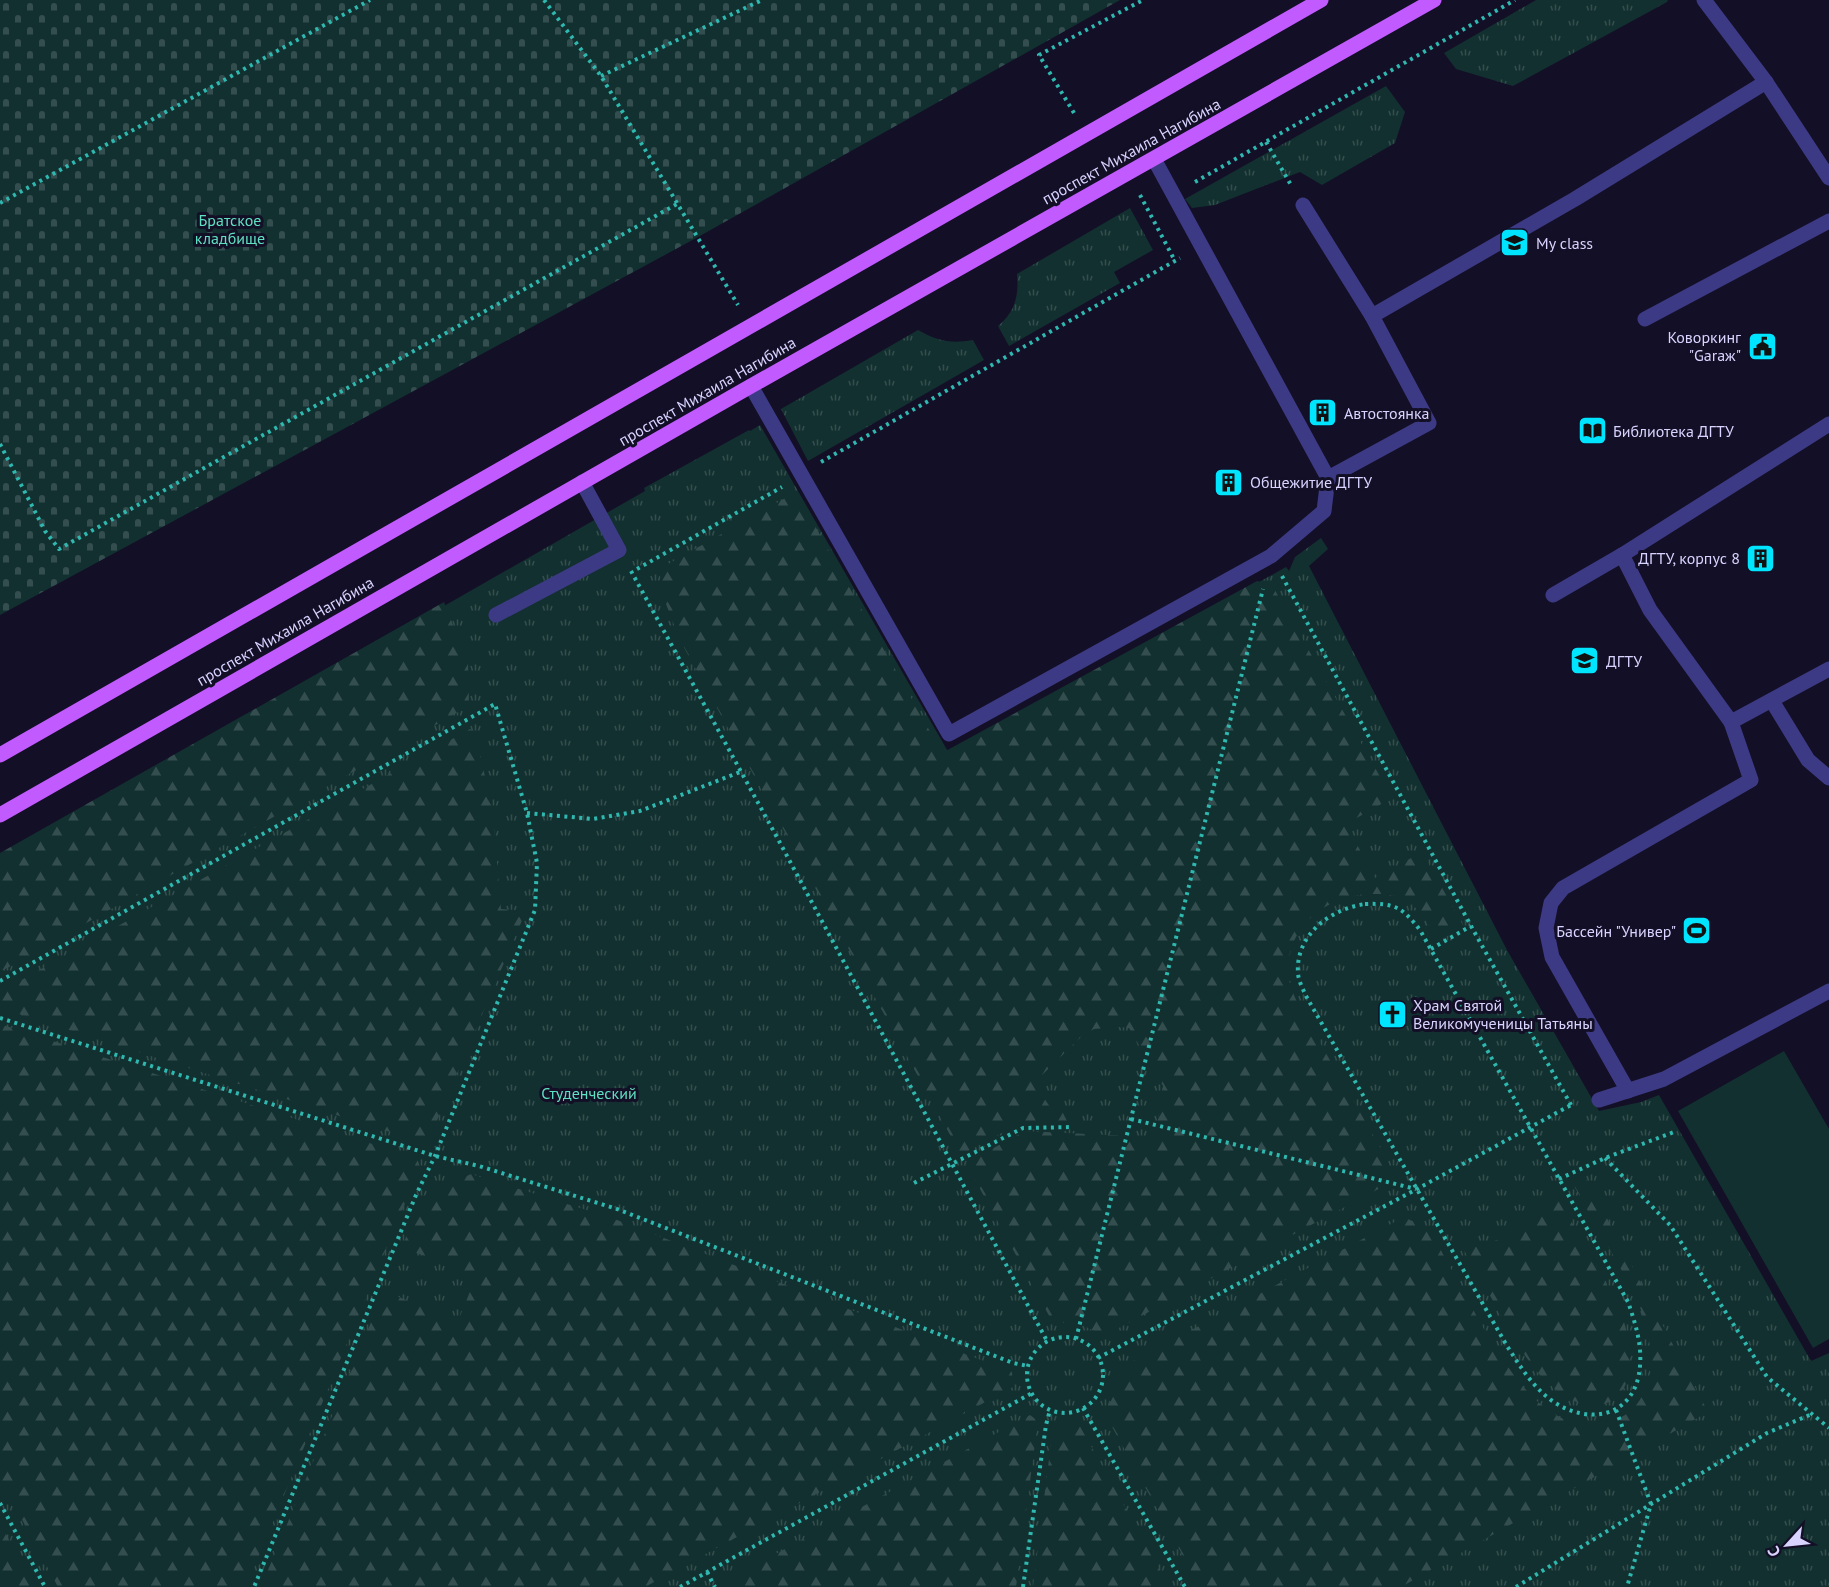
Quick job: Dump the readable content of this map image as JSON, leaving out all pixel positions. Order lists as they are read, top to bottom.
{
  "streets": {
    "main road": ["проспект Михаила Нагибина"]
  },
  "parks": ["Братское кладбище", "Студенческий"],
  "places": {
    "school or university": ["My class", "ДГТУ"],
    "public building": ["Коворкинг \"Gаraж\""],
    "building": ["Автостоянка", "Общежитие ДГТУ", "ДГТУ, корпус 8"],
    "library": ["Библиотека ДГТУ"],
    "sports": ["Бассейн \"Универ\""],
    "church": ["Храм Святой Великомученицы Татьяны"]
  },
  "north": "bottom left"
}
